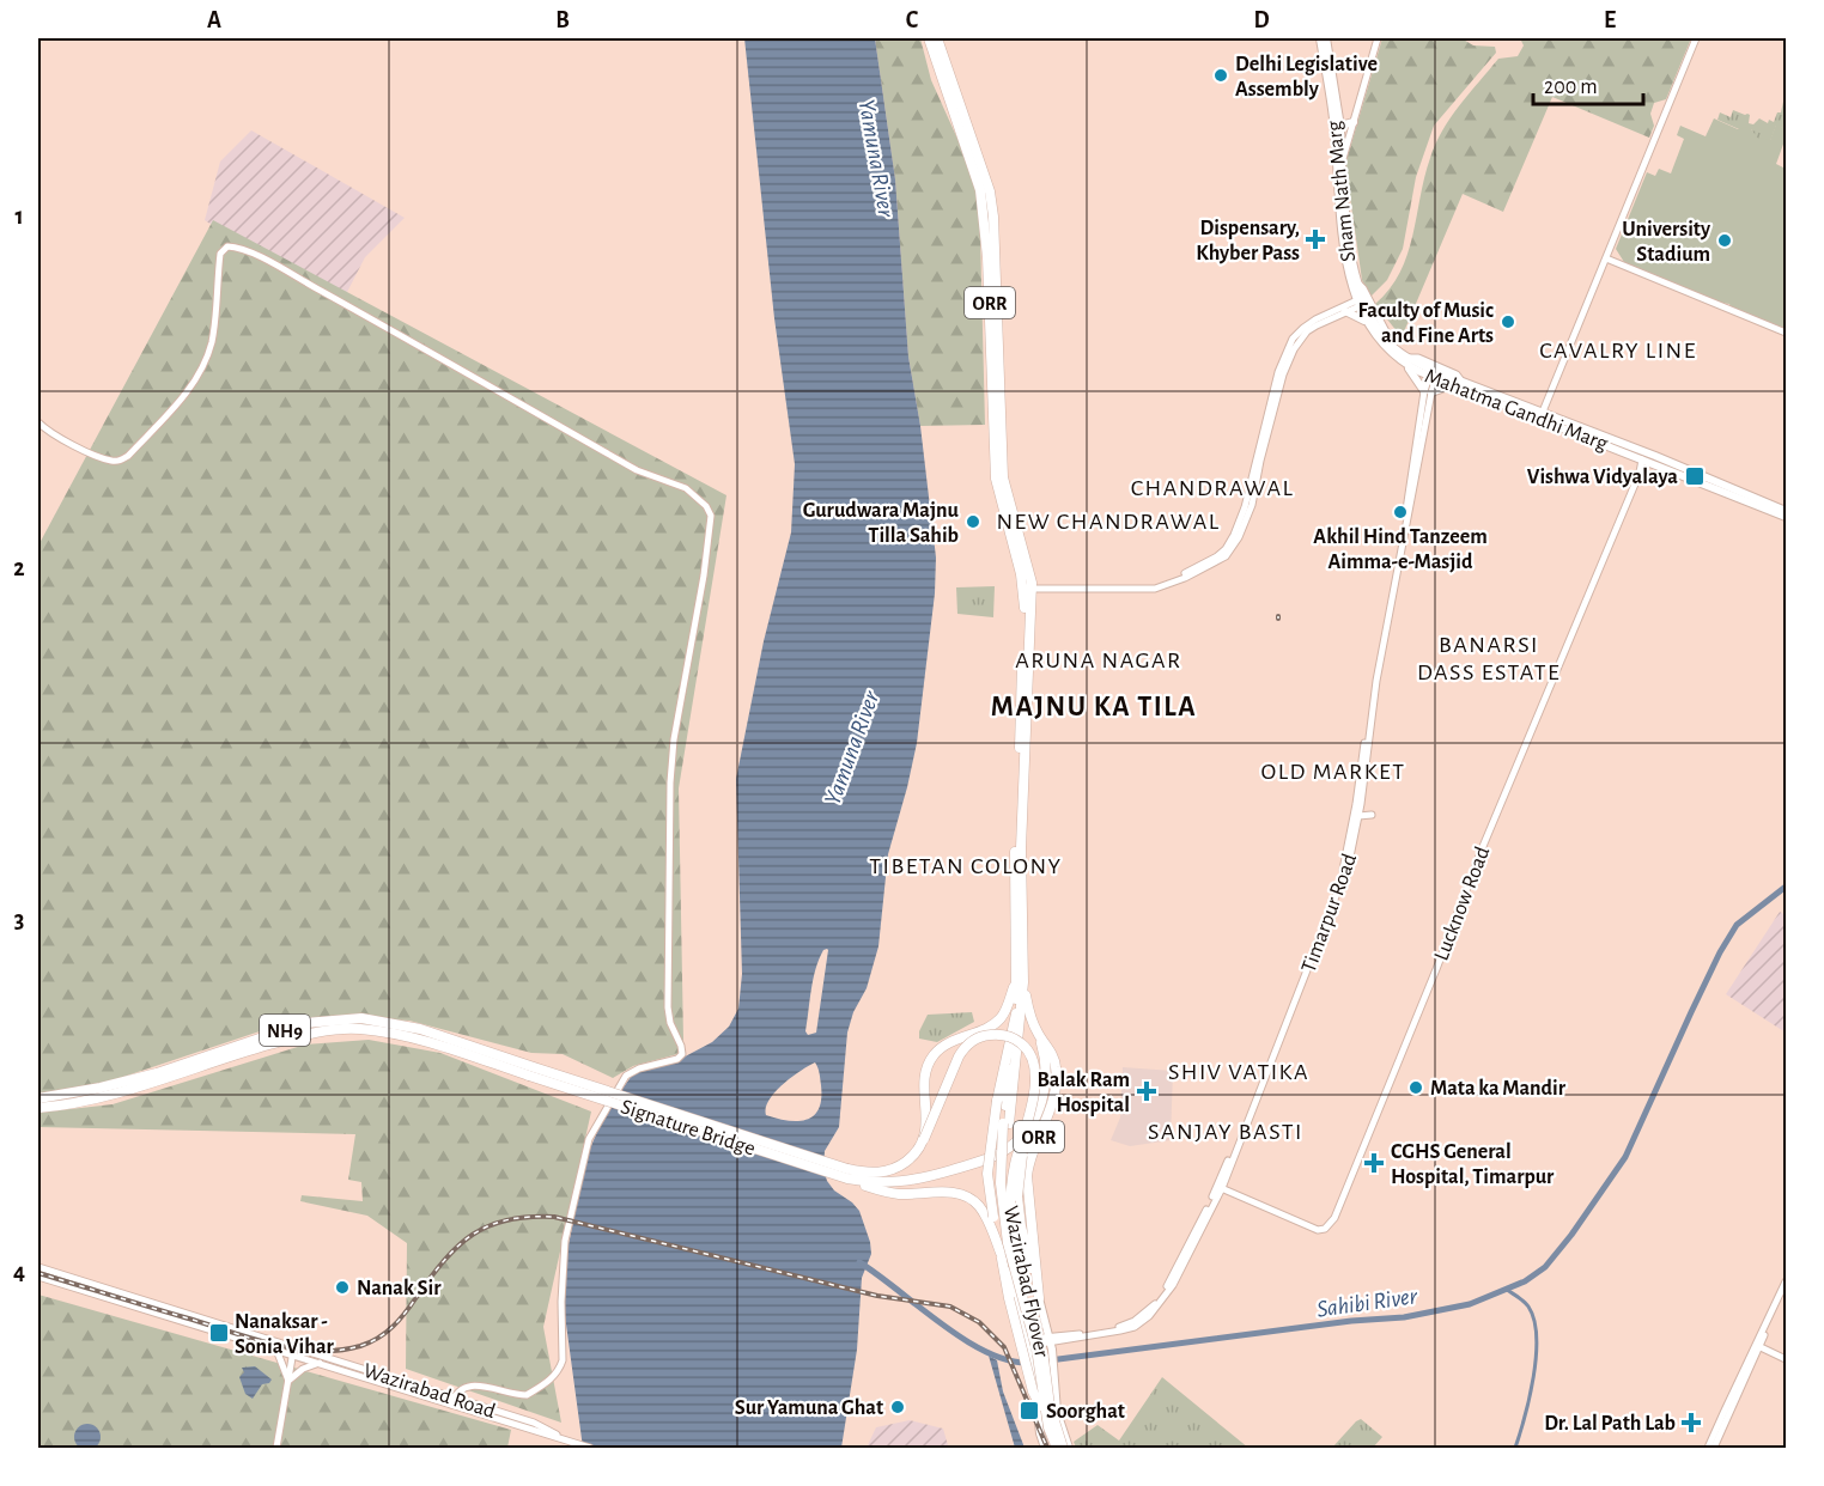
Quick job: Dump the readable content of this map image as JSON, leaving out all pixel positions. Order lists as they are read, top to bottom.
{
  "streets": {
    "highway": [
      "ORR",
      "NH9",
      "Signature Bridge",
      "Wazirabad Flyover"
    ],
    "main road": ["Sham Nath Marg", "Mahatma Gandhi Marg"],
    "street": ["Lucknow Road", "Timarpur Road", "Wazirabad Road"]
  },
  "crossings": [
    ["Sham Nath Marg", "Mahatma Gandhi Marg"],
    ["ORR", "Timarpur Road"],
    ["ORR", "Wazirabad Flyover"],
    ["Mahatma Gandhi Marg", "Timarpur Road"],
    ["Lucknow Road", "Timarpur Road"],
    ["NH9", "Signature Bridge"]
  ],
  "districts": [
    "CAVALRY LINE",
    "CHANDRAWAL",
    "NEW CHANDRAWAL",
    "BANARSI DASS ESTATE",
    "ARUNA NAGAR",
    "MAJNU KA TILA",
    "OLD MARKET",
    "TIBETAN COLONY",
    "SHIV VATIKA",
    "SANJAY BASTI"
  ],
  "water": ["Yamuna River", "Sahibi River"],
  "places": {
    "other": [
      "Delhi Legislative Assembly",
      "University Stadium",
      "Faculty of Music and Fine Arts",
      "Akhil Hind Tanzeem Aimma-e-Masjid",
      "Gurudwara Majnu Tilla Sahib",
      "Mata ka Mandir",
      "Nanak Sir",
      "Sur Yamuna Ghat"
    ],
    "health": [
      "Dispensary, Khyber Pass",
      "Balak Ram Hospital",
      "CGHS General Hospital, Timarpur",
      "Dr. Lal Path Lab"
    ],
    "transit": ["Vishwa Vidyalaya", "Nanaksar - Sonia Vihar", "Soorghat"]
  },
  "scale_bar": "200 m",
  "grid": {
    "columns": [
      "A",
      "B",
      "C",
      "D",
      "E"
    ],
    "rows": [
      "1",
      "2",
      "3",
      "4"
    ]
  }
}
